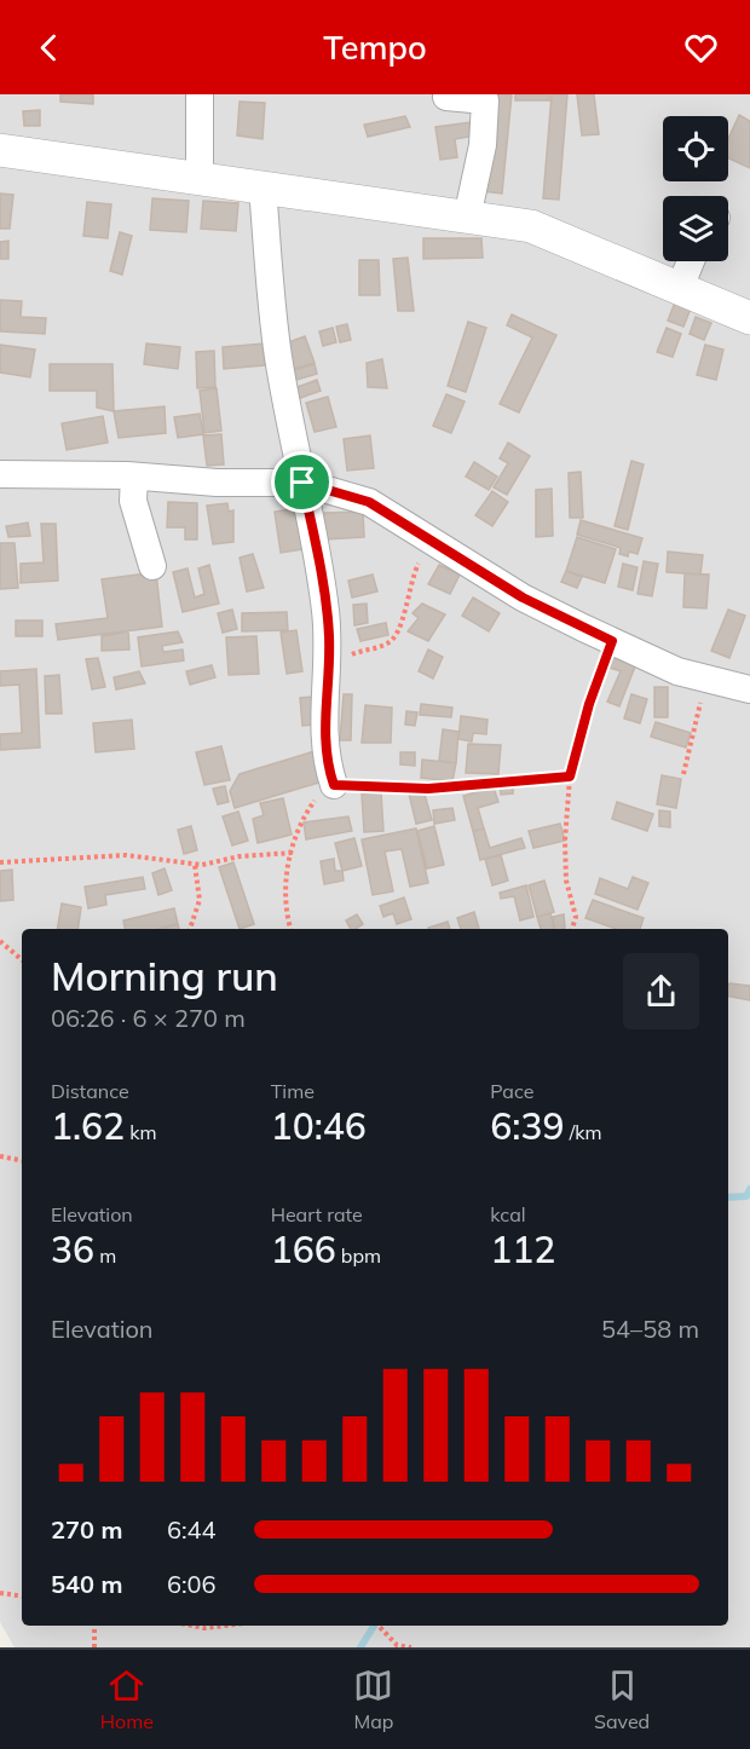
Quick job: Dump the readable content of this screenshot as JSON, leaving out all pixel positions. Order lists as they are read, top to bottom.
{
  "page": {
    "header": "Tempo",
    "heading": ["Morning run", "06:26 · 6 × 270 m"],
    "stats": [
      ["Distance", "1.62 km"],
      ["Time", "10:46"],
      ["Pace", "6:39 /km"],
      ["Elevation", "36 m"],
      ["Heart rate", "166 bpm"],
      ["kcal", "112"]
    ],
    "chart": ["Elevation", "54–58 m"],
    "list": [
      {
        "name": "270 m",
        "note": "6:44"
      },
      {
        "name": "540 m",
        "note": "6:06"
      }
    ],
    "tabs": ["Home", "Map", "Saved"]
  }
}
